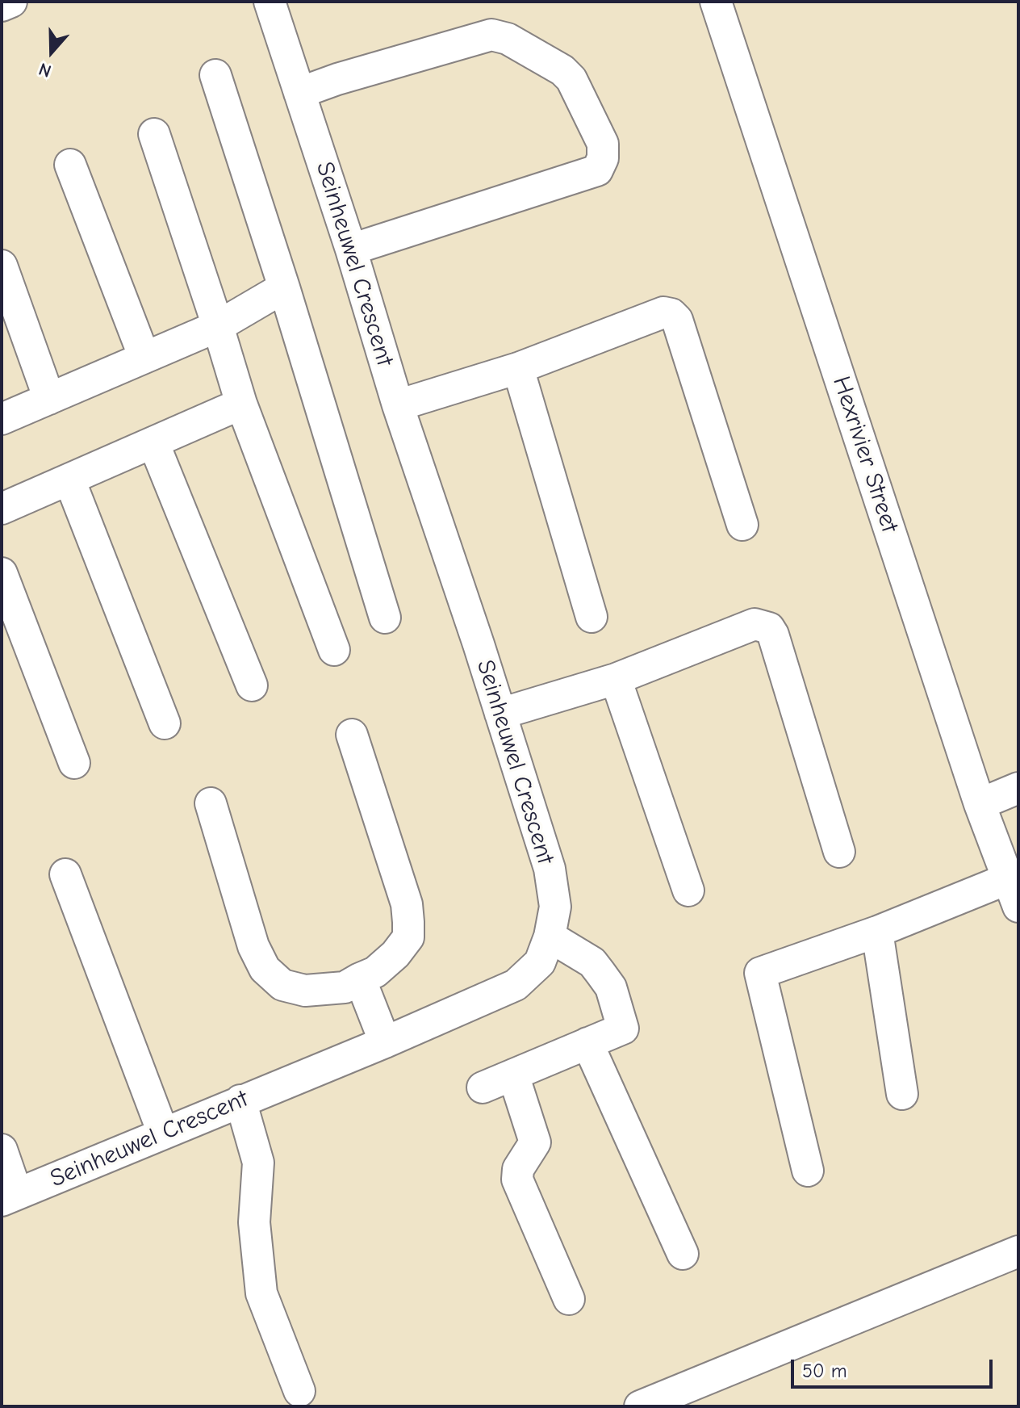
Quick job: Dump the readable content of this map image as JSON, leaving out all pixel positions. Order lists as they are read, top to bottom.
{
  "streets": {
    "street": ["Seinheuwel Crescent", "Hexrivier Street"]
  },
  "scale_bar": "50 m",
  "north": "bottom"
}
